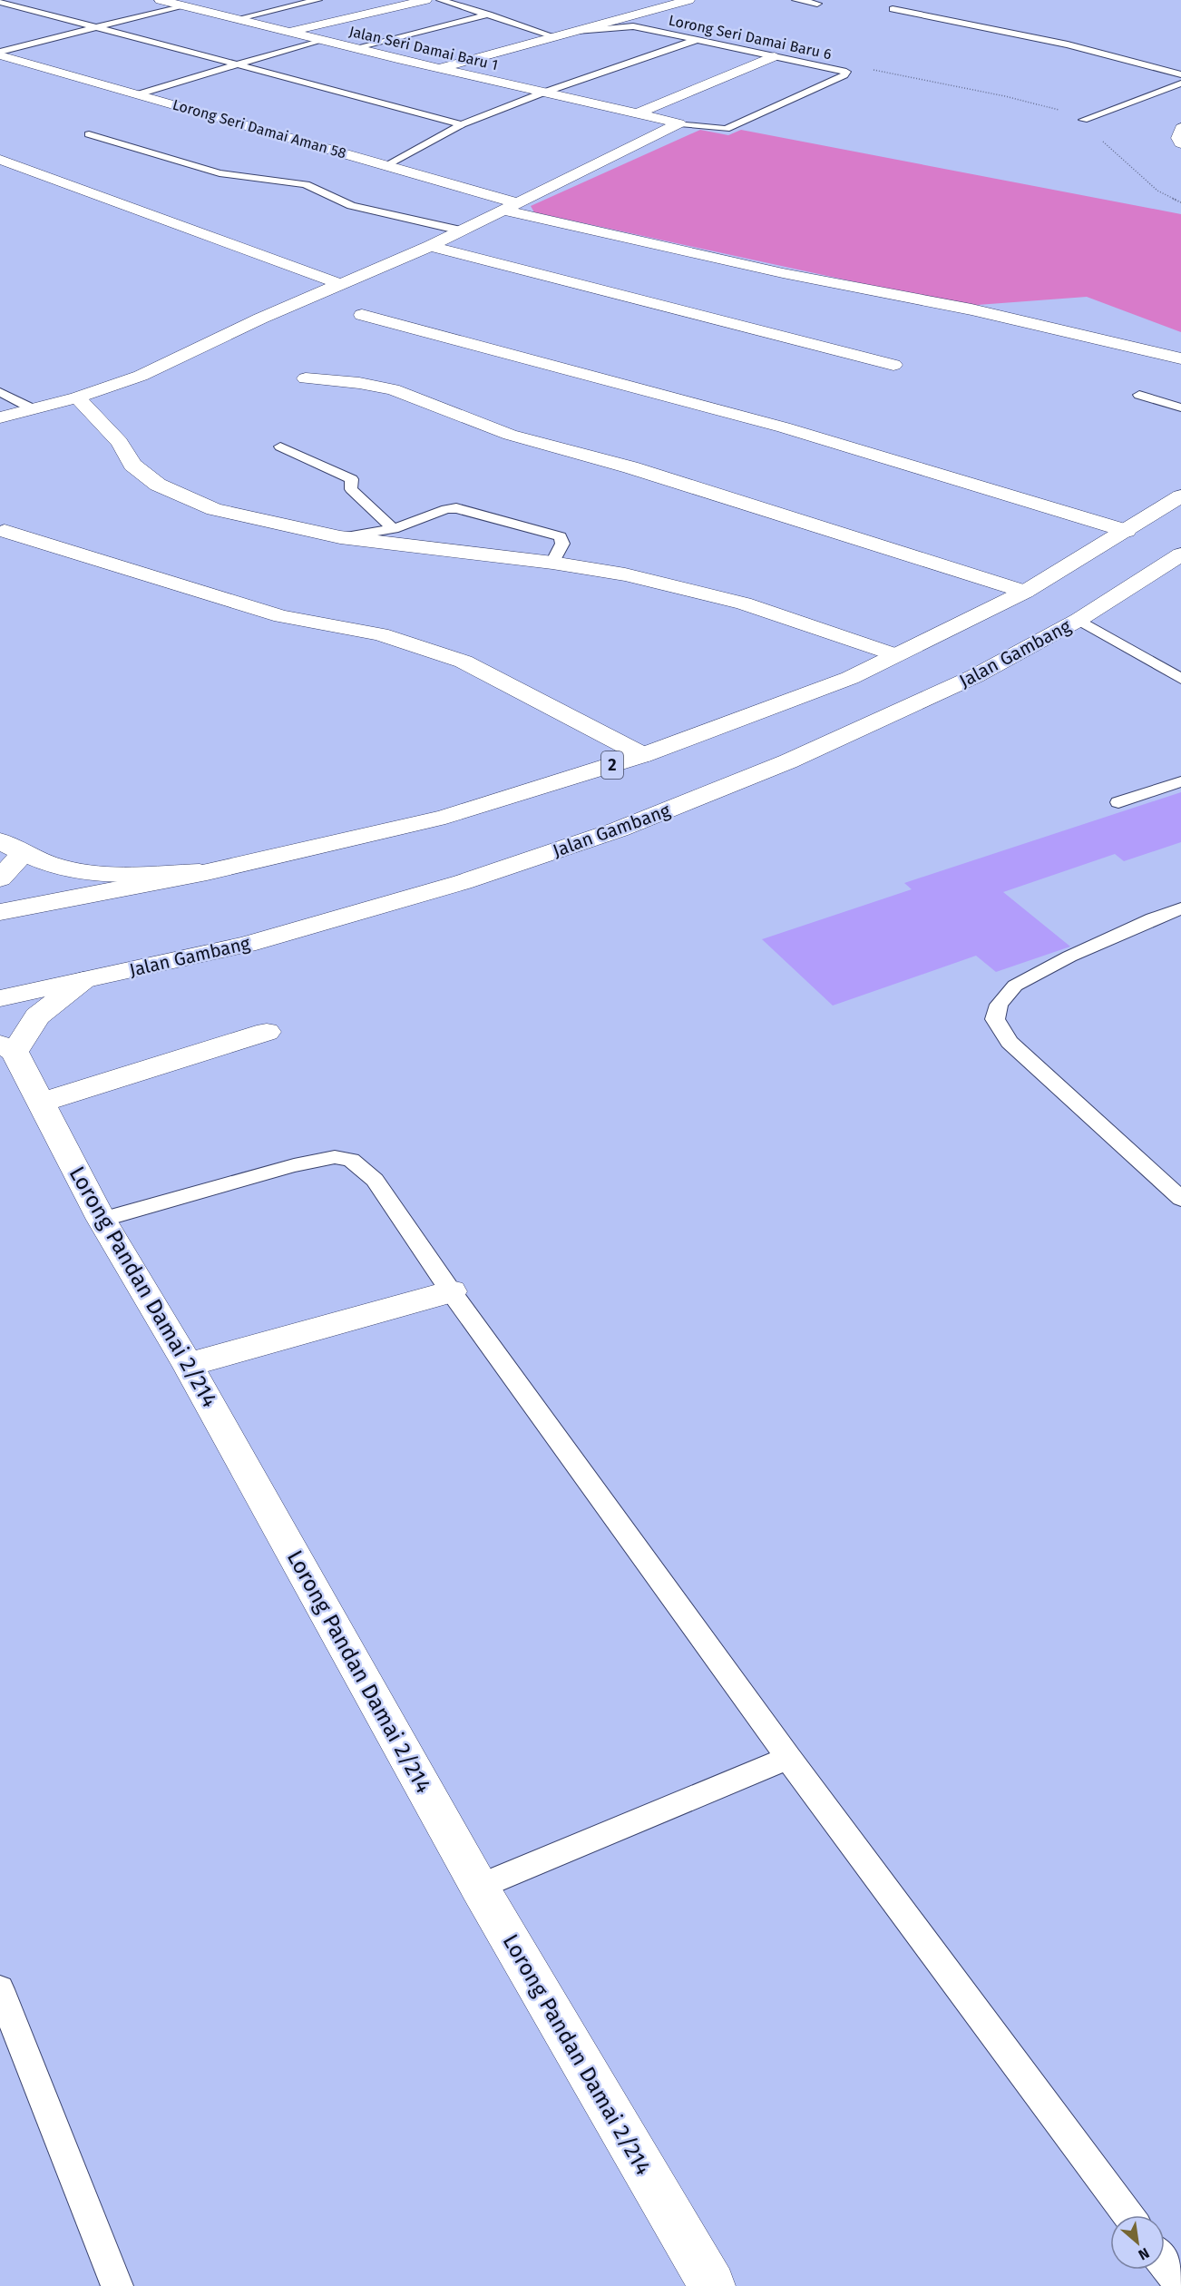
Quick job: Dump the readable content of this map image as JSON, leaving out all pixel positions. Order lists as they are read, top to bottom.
{
  "streets": {
    "main road": [
      "Jalan Seri Damai Baru 1",
      "Lorong Seri Damai Aman 58",
      "Jalan Gambang",
      "2",
      "Lorong Pandan Damai 2/214"
    ],
    "lane": ["Lorong Seri Damai Baru 6"]
  },
  "crossings": [
    ["Lorong Seri Damai Baru 6", "Jalan Seri Damai Baru 1"],
    ["Jalan Gambang", "Lorong Pandan Damai 2/214"]
  ],
  "north": "bottom right"
}
